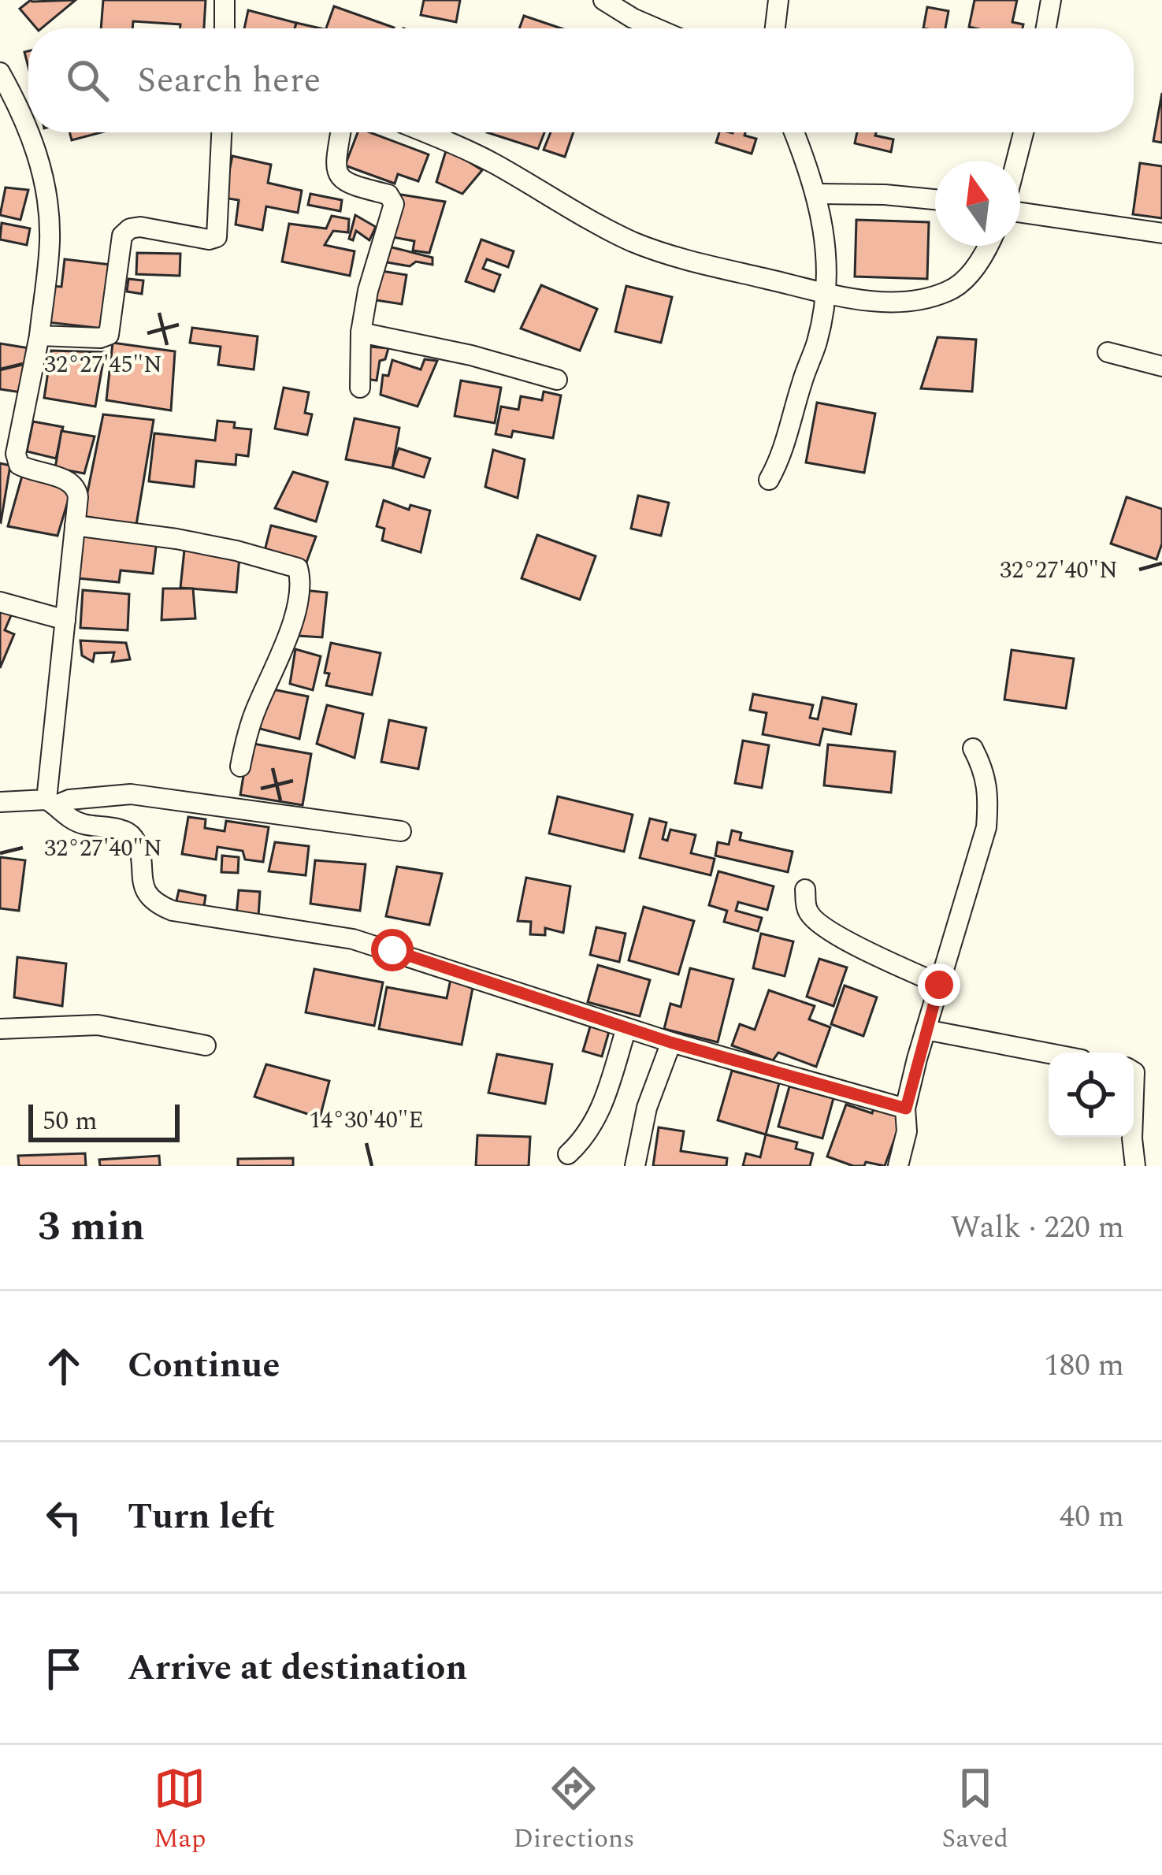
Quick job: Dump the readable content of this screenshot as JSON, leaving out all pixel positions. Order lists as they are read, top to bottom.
{
  "scale_bar": "50 m",
  "north": "top",
  "page": {
    "search": "Search here",
    "scale": "50 m",
    "heading": ["3 min", "Walk · 220 m"],
    "list": [
      ["Continue", "180 m"],
      ["Turn left", "40 m"],
      "Arrive at destination"
    ],
    "nav": ["Map", "Directions", "Saved"]
  },
  "coordinates": ["32°27'45\"N", "32°27'40\"N", "14°30'40\"E"]
}
